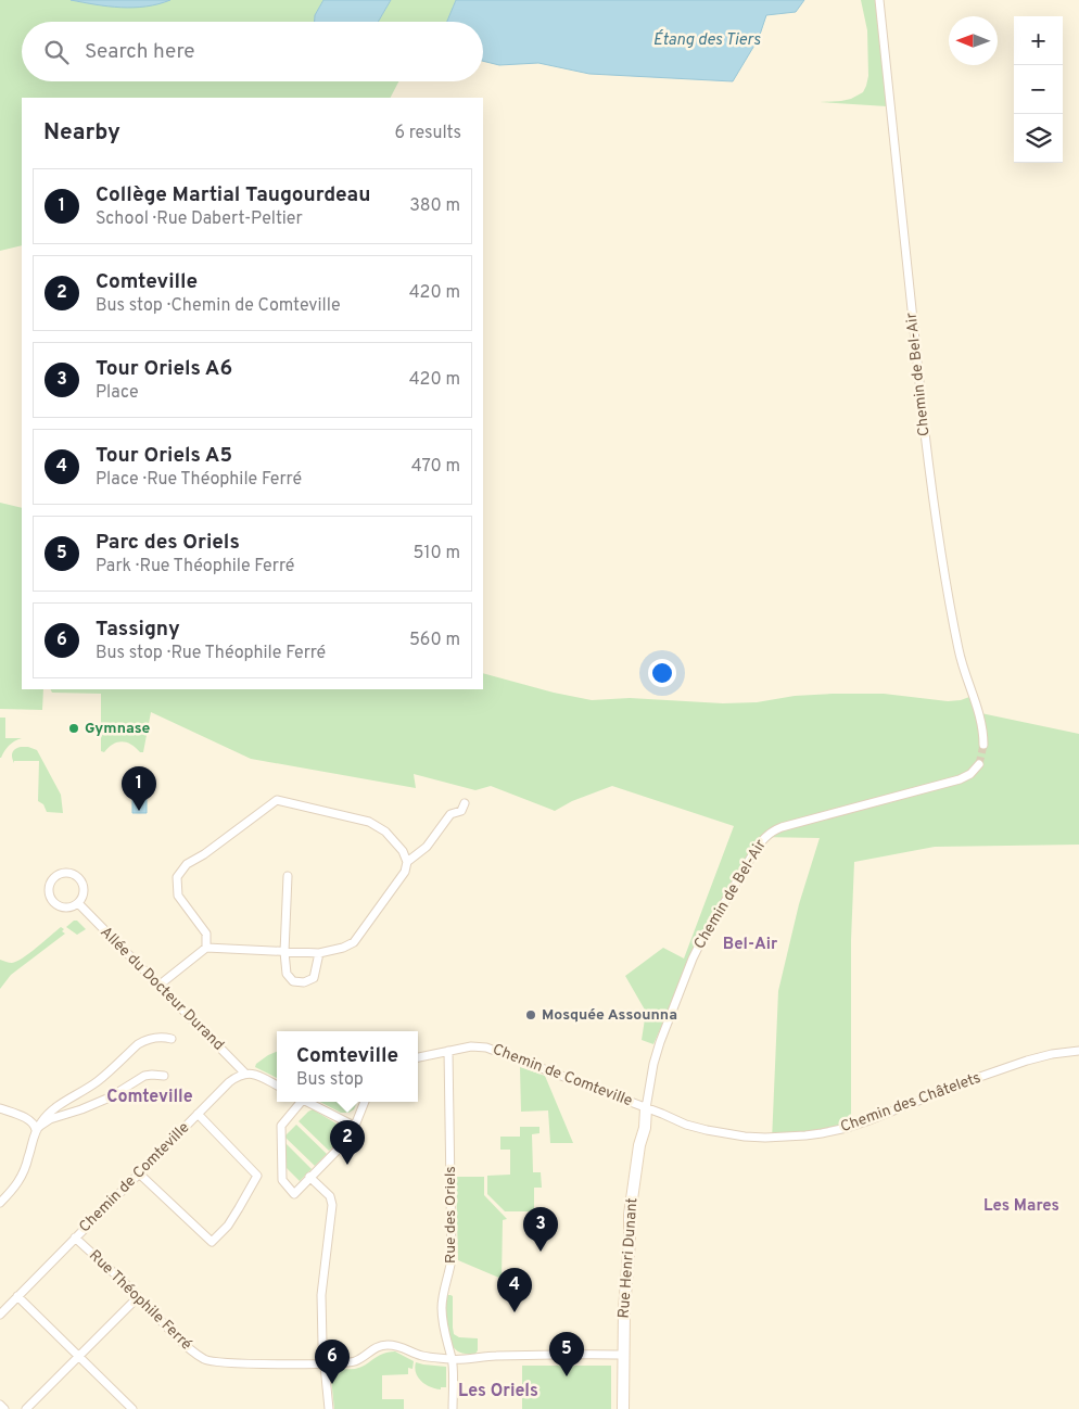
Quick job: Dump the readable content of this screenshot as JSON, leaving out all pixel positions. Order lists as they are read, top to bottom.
{
  "streets": {
    "street": [
      "Chemin de Bel-Air",
      "Allée du Docteur Durand",
      "Chemin de Comteville",
      "Chemin des Châtelets",
      "Rue des Oriels",
      "Rue Henri Dunant",
      "Rue Théophile Ferré"
    ]
  },
  "crossings": [
    ["Chemin de Bel-Air", "Chemin de Comteville"],
    ["Chemin de Bel-Air", "Chemin des Châtelets"],
    ["Chemin de Bel-Air", "Rue Henri Dunant"],
    ["Allée du Docteur Durand", "Chemin de Comteville"],
    ["Chemin de Comteville", "Chemin des Châtelets"],
    ["Chemin de Comteville", "Rue des Oriels"],
    ["Chemin de Comteville", "Rue Henri Dunant"],
    ["Chemin de Comteville", "Rue Théophile Ferré"],
    ["Chemin des Châtelets", "Rue Henri Dunant"],
    ["Rue des Oriels", "Rue Théophile Ferré"],
    ["Rue Henri Dunant", "Rue Théophile Ferré"]
  ],
  "districts": [
    "Bel-Air",
    "Comteville",
    "Les Mares",
    "Les Oriels"
  ],
  "water": ["Étang des Tiers"],
  "places": ["Gymnase", "Mosquée Assounna"],
  "north": "left",
  "page": {
    "map_buttons": ["+", "−"],
    "search": "Search here",
    "heading": ["Nearby", "6 results"],
    "list": [
      {
        "mark": "1",
        "name": "Collège Martial Taugourdeau",
        "note": "School · Rue Dabert-Peltier",
        "value": "380 m"
      },
      {
        "mark": "2",
        "name": "Comteville",
        "note": "Bus stop · Chemin de Comteville",
        "value": "420 m"
      },
      {
        "mark": "3",
        "name": "Tour Oriels A6",
        "note": "Place",
        "value": "420 m"
      },
      {
        "mark": "4",
        "name": "Tour Oriels A5",
        "note": "Place · Rue Théophile Ferré",
        "value": "470 m"
      },
      {
        "mark": "5",
        "name": "Parc des Oriels",
        "note": "Park · Rue Théophile Ferré",
        "value": "510 m"
      },
      {
        "mark": "6",
        "name": "Tassigny",
        "note": "Bus stop · Rue Théophile Ferré",
        "value": "560 m"
      }
    ],
    "pins": [
      "1",
      "2",
      "3",
      "4",
      "5",
      "6"
    ],
    "popup": ["Comteville", "Bus stop"]
  }
}
